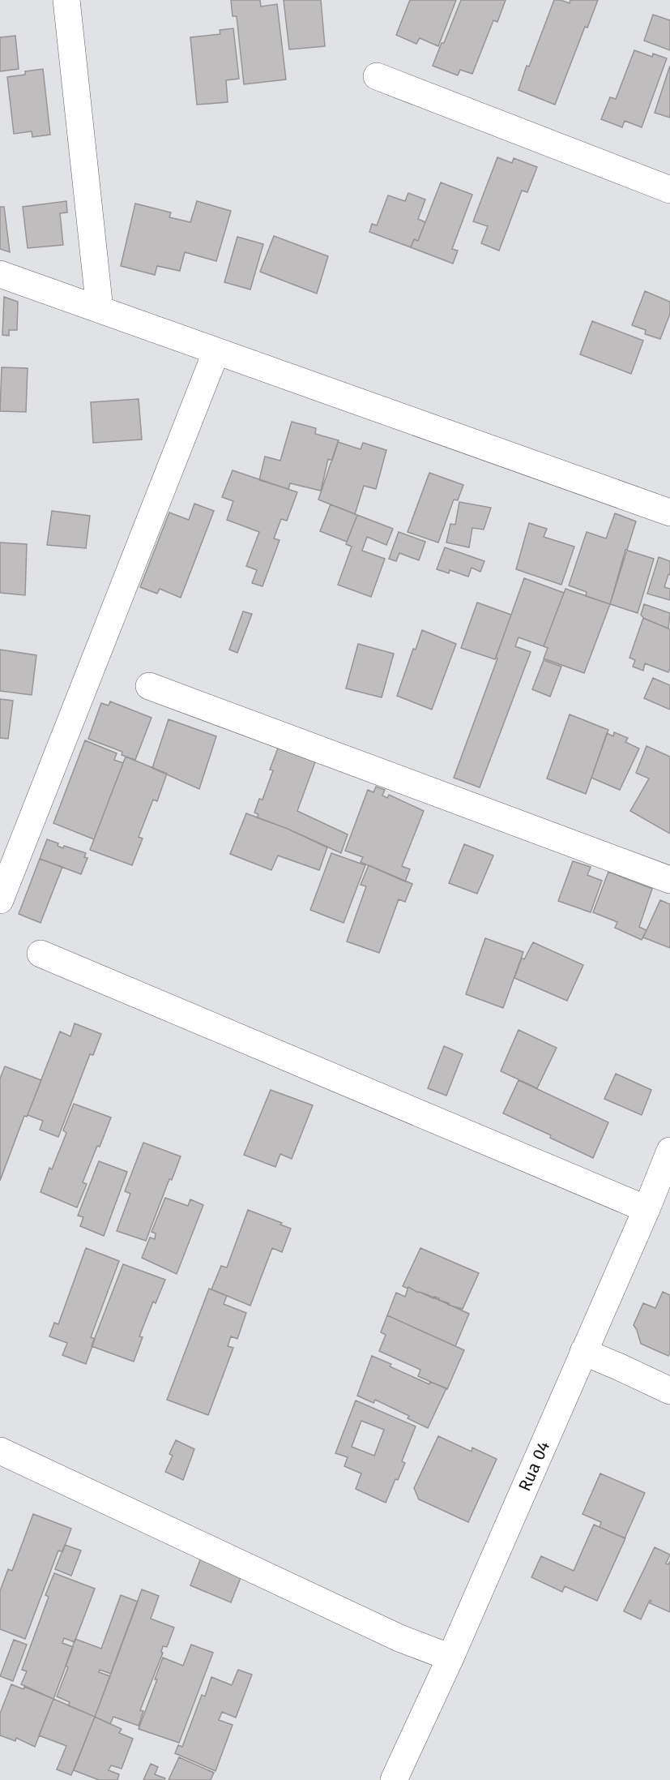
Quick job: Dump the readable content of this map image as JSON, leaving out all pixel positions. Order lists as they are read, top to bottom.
{
  "streets": {
    "street": ["Rua 04"]
  }
}
